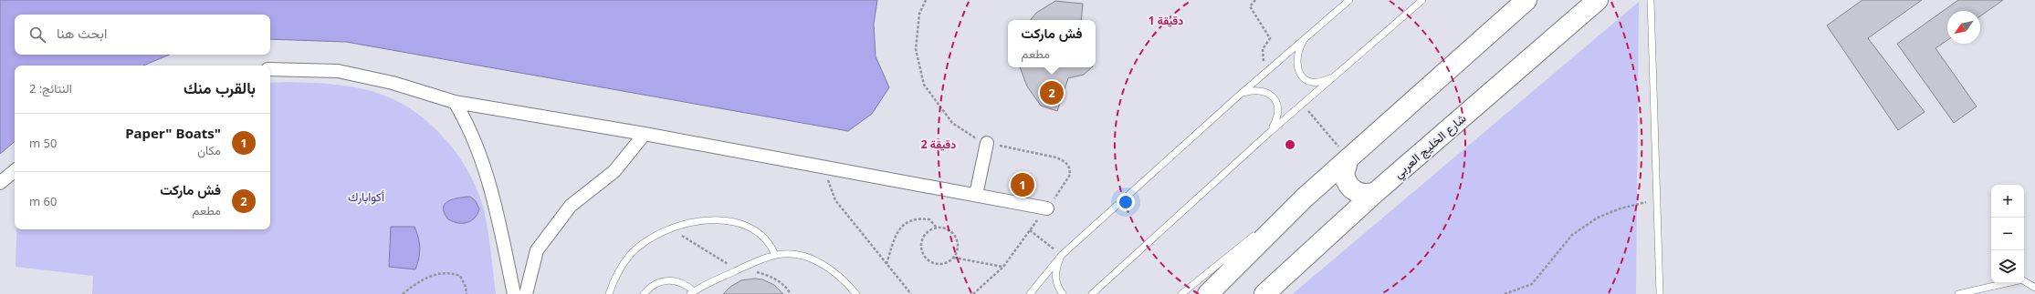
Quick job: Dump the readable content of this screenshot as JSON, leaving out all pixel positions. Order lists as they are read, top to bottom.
{
  "streets": {
    "main road": ["شارع الخليج العربي"]
  },
  "parks": ["أكوابارك"],
  "north": "bottom left",
  "page": {
    "search": "ابحث هنا",
    "popup": ["فش ماركت", "مطعم"],
    "heading": ["بالقرب منك", "النتائج: 2"],
    "pins": ["2", "1"],
    "list": [
      {
        "mark": "1",
        "name": "\"Paper\" Boats",
        "note": "مكان",
        "value": "50 m"
      },
      {
        "mark": "2",
        "name": "فش ماركت",
        "note": "مطعم",
        "value": "60 m"
      }
    ],
    "map_buttons": ["+", "−"]
  },
  "rings": ["1 دقيقة", "2 دقيقة"]
}
